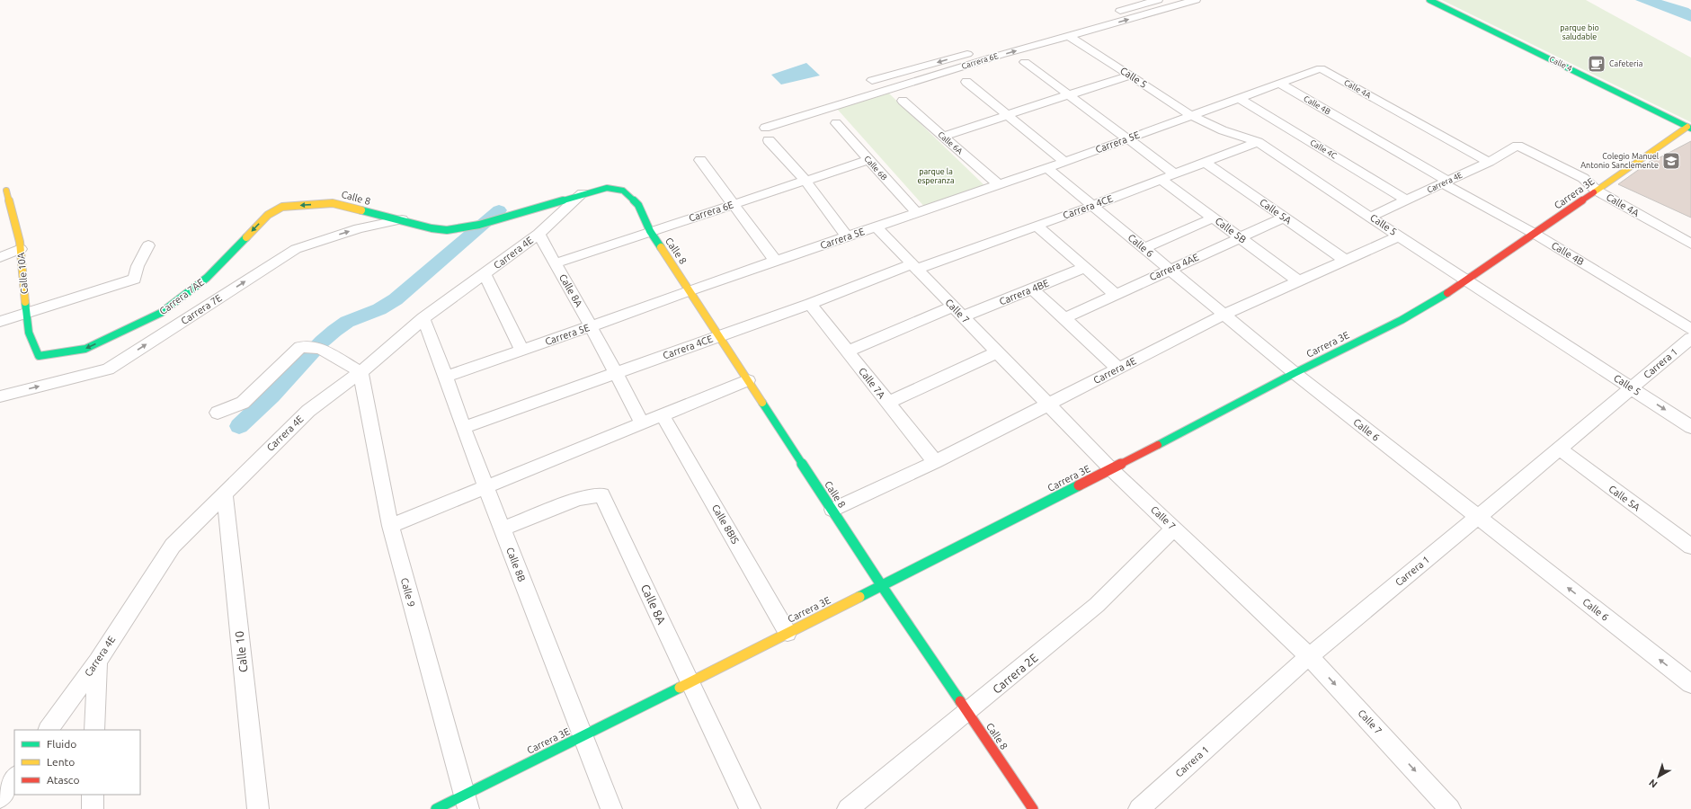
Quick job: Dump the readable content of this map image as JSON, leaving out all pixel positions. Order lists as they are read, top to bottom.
{
  "streets": {
    "street": [
      "Carrera 6E",
      "Calle 4",
      "Calle 5",
      "Calle 4A",
      "Calle 4B",
      "Carrera 5E",
      "Calle 6A",
      "Calle 4C",
      "Calle 6B",
      "Carrera 4E",
      "Carrera 3E",
      "Calle 8",
      "Carrera 4CE",
      "Calle 5A",
      "Calle 5B",
      "Calle 6",
      "Carrera 4AE",
      "Calle 10A",
      "Calle 8A",
      "Carrera 4BE",
      "Carrera 7AE",
      "Carrera 7E",
      "Calle 7",
      "Carrera 1",
      "Calle 7A",
      "Calle 8BIS",
      "Calle 8B",
      "Calle 9",
      "Calle 10",
      "Carrera 2E"
    ]
  },
  "crossings": [
    ["Carrera 6E", "Calle 5"],
    ["Carrera 6E", "Calle 6B"],
    ["Carrera 6E", "Calle 8"],
    ["Carrera 6E", "Calle 8A"],
    ["Calle 4", "Carrera 3E"],
    ["Calle 5", "Carrera 5E"],
    ["Calle 5", "Carrera 4E"],
    ["Calle 5", "Carrera 3E"],
    ["Calle 5", "Carrera 4CE"],
    ["Calle 5", "Carrera 1"],
    ["Calle 4A", "Carrera 5E"],
    ["Calle 4A", "Carrera 4E"],
    ["Calle 4A", "Carrera 3E"],
    ["Calle 4B", "Carrera 5E"],
    ["Calle 4B", "Carrera 4E"],
    ["Calle 4B", "Carrera 3E"],
    ["Carrera 5E", "Calle 6A"],
    ["Carrera 5E", "Calle 4C"],
    ["Carrera 5E", "Calle 6B"],
    ["Carrera 5E", "Calle 8"],
    ["Carrera 5E", "Calle 6"],
    ["Carrera 5E", "Calle 8A"],
    ["Carrera 5E", "Calle 7"],
    ["Carrera 5E", "Calle 8B"],
    ["Calle 4C", "Carrera 4E"],
    ["Carrera 4E", "Calle 8"],
    ["Carrera 4E", "Calle 5A"],
    ["Carrera 4E", "Calle 5B"],
    ["Carrera 4E", "Calle 6"],
    ["Carrera 4E", "Calle 8A"],
    ["Carrera 4E", "Calle 7"],
    ["Carrera 4E", "Calle 7A"],
    ["Carrera 4E", "Calle 8B"],
    ["Carrera 4E", "Calle 9"],
    ["Carrera 4E", "Calle 10"],
    ["Carrera 3E", "Calle 8"],
    ["Carrera 3E", "Calle 6"],
    ["Carrera 3E", "Calle 8A"],
    ["Carrera 3E", "Calle 7"],
    ["Carrera 3E", "Calle 8BIS"],
    ["Carrera 3E", "Calle 8B"],
    ["Carrera 3E", "Calle 9"],
    ["Calle 8", "Carrera 4CE"],
    ["Calle 8", "Carrera 7AE"],
    ["Calle 8", "Carrera 7E"],
    ["Calle 8", "Carrera 2E"],
    ["Carrera 4CE", "Calle 5A"],
    ["Carrera 4CE", "Calle 5B"],
    ["Carrera 4CE", "Calle 6"],
    ["Carrera 4CE", "Calle 8A"],
    ["Carrera 4CE", "Calle 7"],
    ["Carrera 4CE", "Calle 7A"],
    ["Carrera 4CE", "Calle 8B"],
    ["Calle 5A", "Carrera 4AE"],
    ["Calle 5A", "Carrera 1"],
    ["Calle 5B", "Carrera 4AE"],
    ["Calle 6", "Carrera 4AE"],
    ["Calle 6", "Carrera 1"],
    ["Calle 10A", "Carrera 7AE"],
    ["Calle 8A", "Calle 8B"],
    ["Carrera 4BE", "Calle 7"],
    ["Carrera 4BE", "Calle 7A"],
    ["Calle 7", "Carrera 1"],
    ["Calle 7", "Carrera 2E"]
  ],
  "parks": ["parque bio saludable", "parque la esperanza"],
  "places": {
    "cafe": ["Cafeteria"],
    "school or university": ["Colegio Manuel Antonio Sanclemente"]
  },
  "legend": ["Fluido", "Lento", "Atasco"],
  "north": "bottom left"
}
